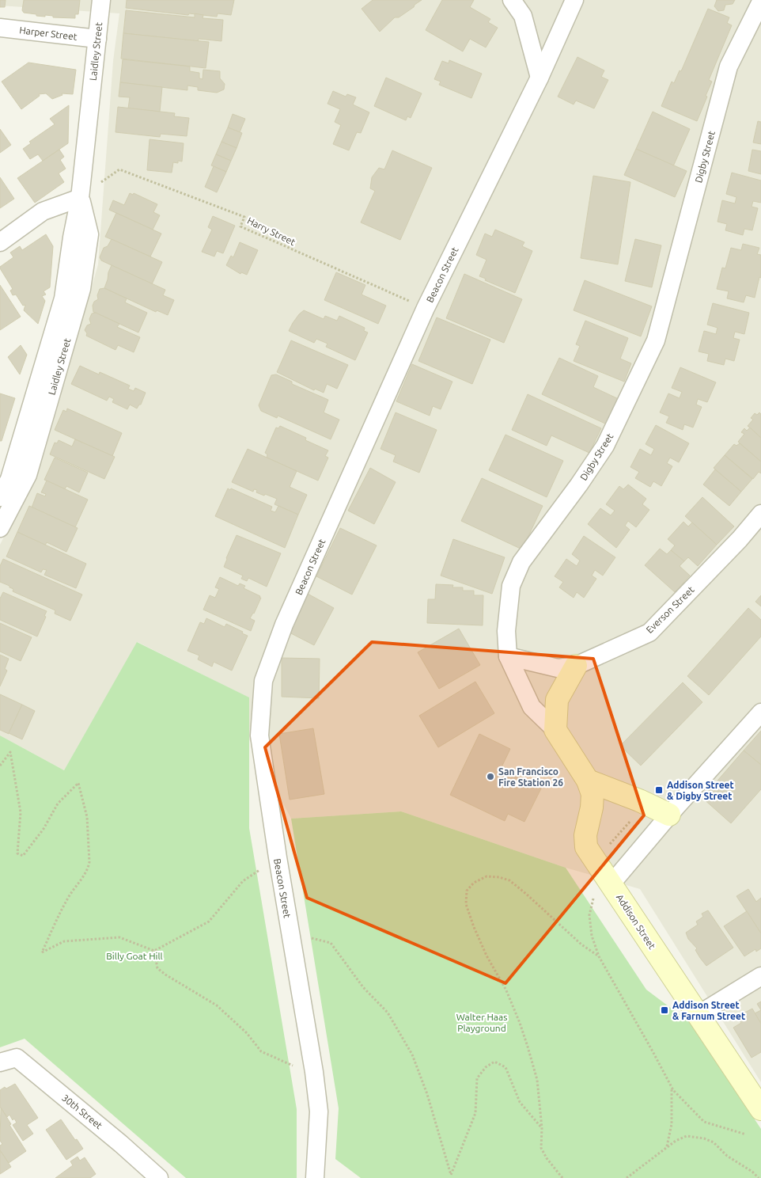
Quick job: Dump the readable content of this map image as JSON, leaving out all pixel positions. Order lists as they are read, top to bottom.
{
  "streets": {
    "street": [
      "Harper Street",
      "Laidley Street",
      "Digby Street",
      "Beacon Street",
      "Everson Street",
      "Addison Street",
      "30th Street"
    ],
    "path": ["Harry Street"]
  },
  "crossings": [
    ["Harper Street", "Laidley Street"],
    ["Laidley Street", "Harry Street"],
    ["Digby Street", "Everson Street"],
    ["Digby Street", "Addison Street"],
    ["Harry Street", "Beacon Street"]
  ],
  "parks": ["Billy Goat Hill", "Walter Haas Playground"],
  "places": {
    "other": ["San Francisco Fire Station 26"],
    "transit": ["Addison Street & Digby Street", "Addison Street & Farnum Street"]
  }
}
